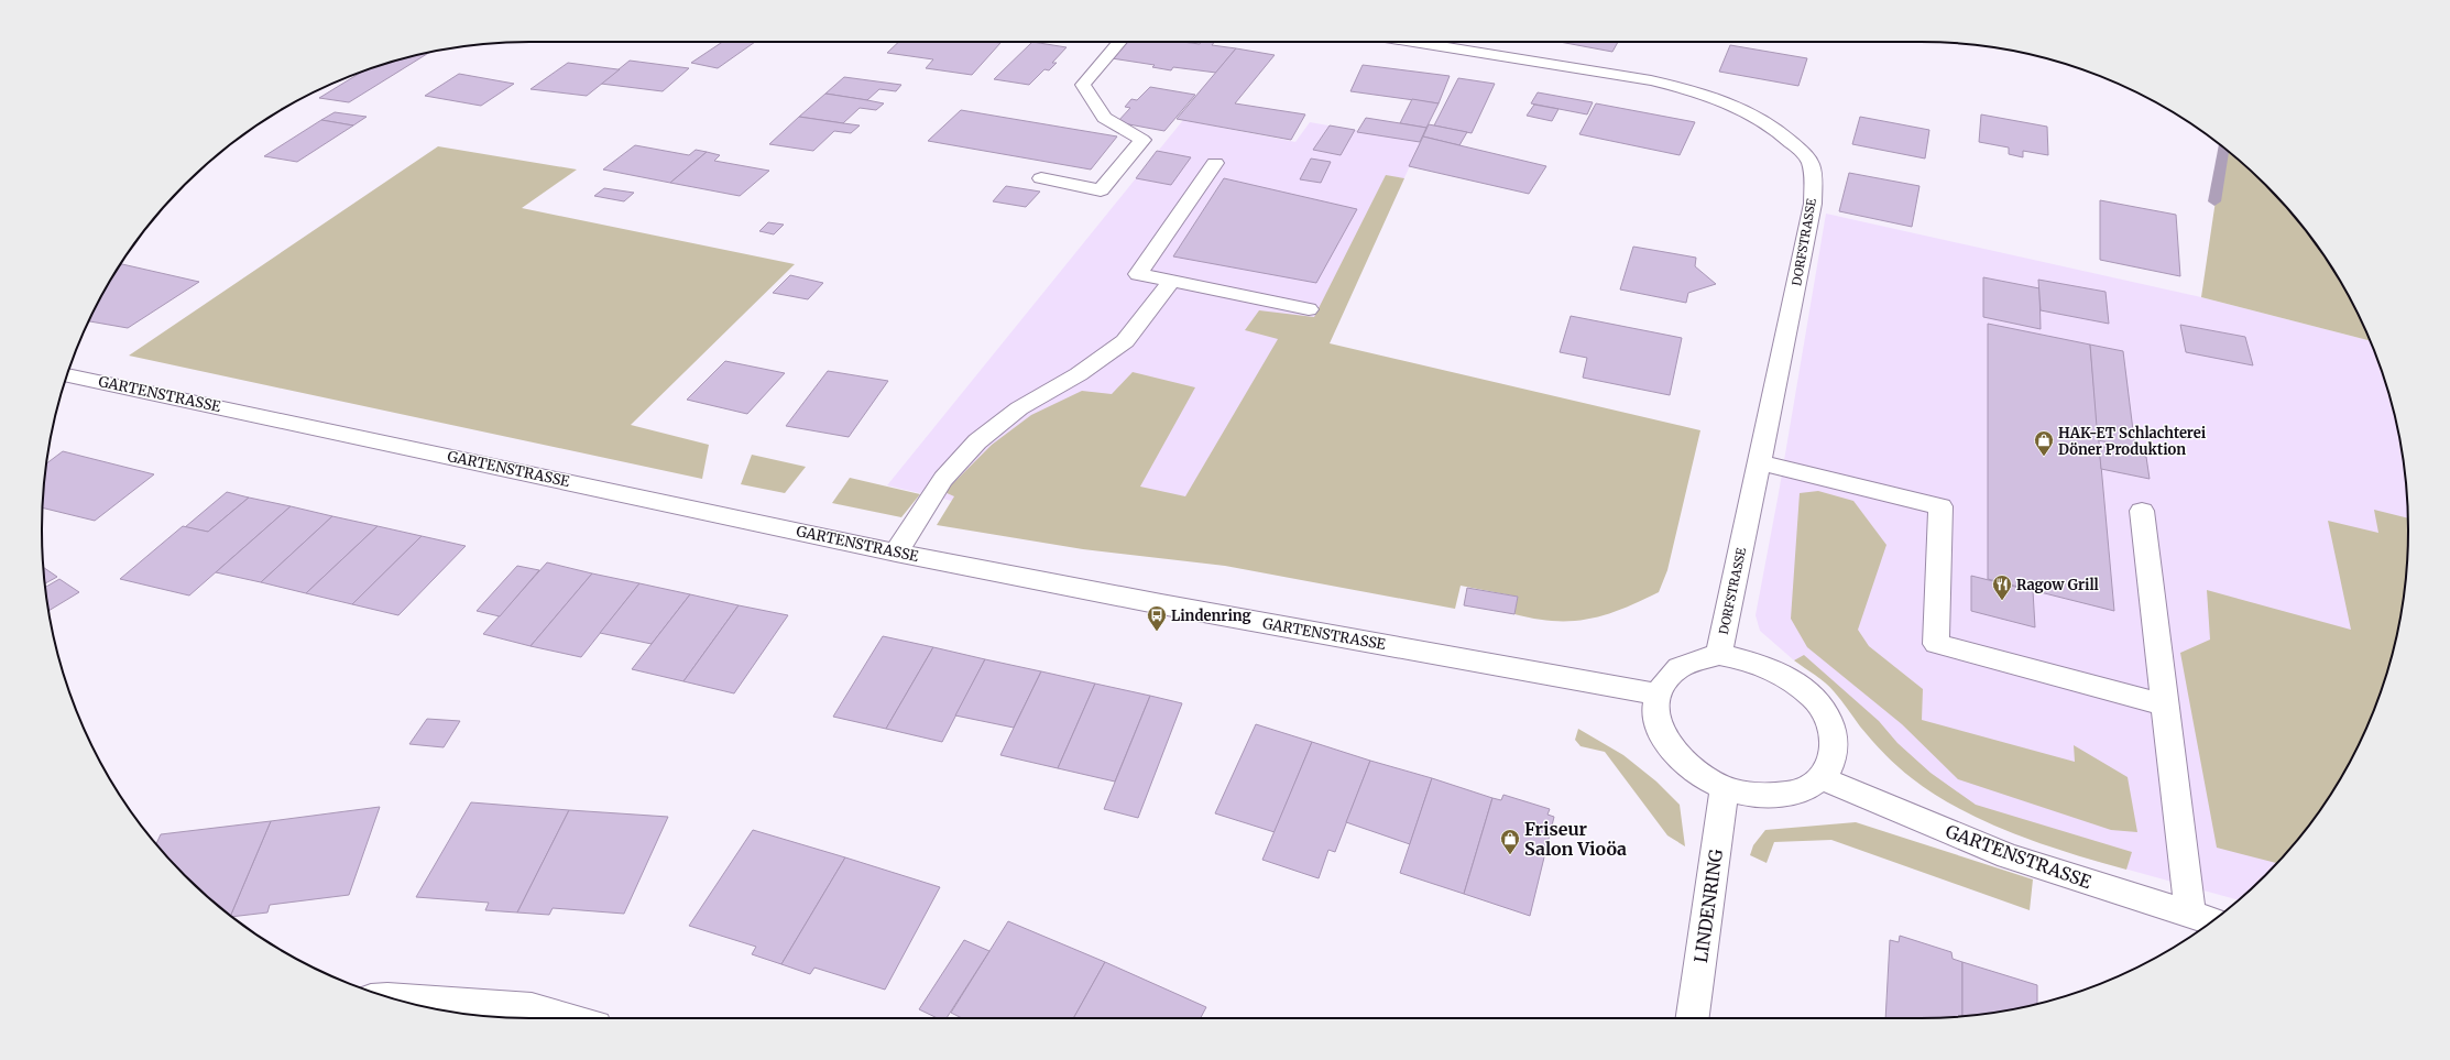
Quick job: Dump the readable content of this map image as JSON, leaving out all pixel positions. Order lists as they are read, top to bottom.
{
  "streets": {
    "street": ["DORFSTRASSE", "GARTENSTRASSE", "LINDENRING"]
  },
  "places": {
    "shop": ["HAK-ET Schlachterei Döner Produktion", "Friseur Salon Vioöa"],
    "restaurant": ["Ragow Grill"],
    "bus stop": ["Lindenring"]
  }
}
